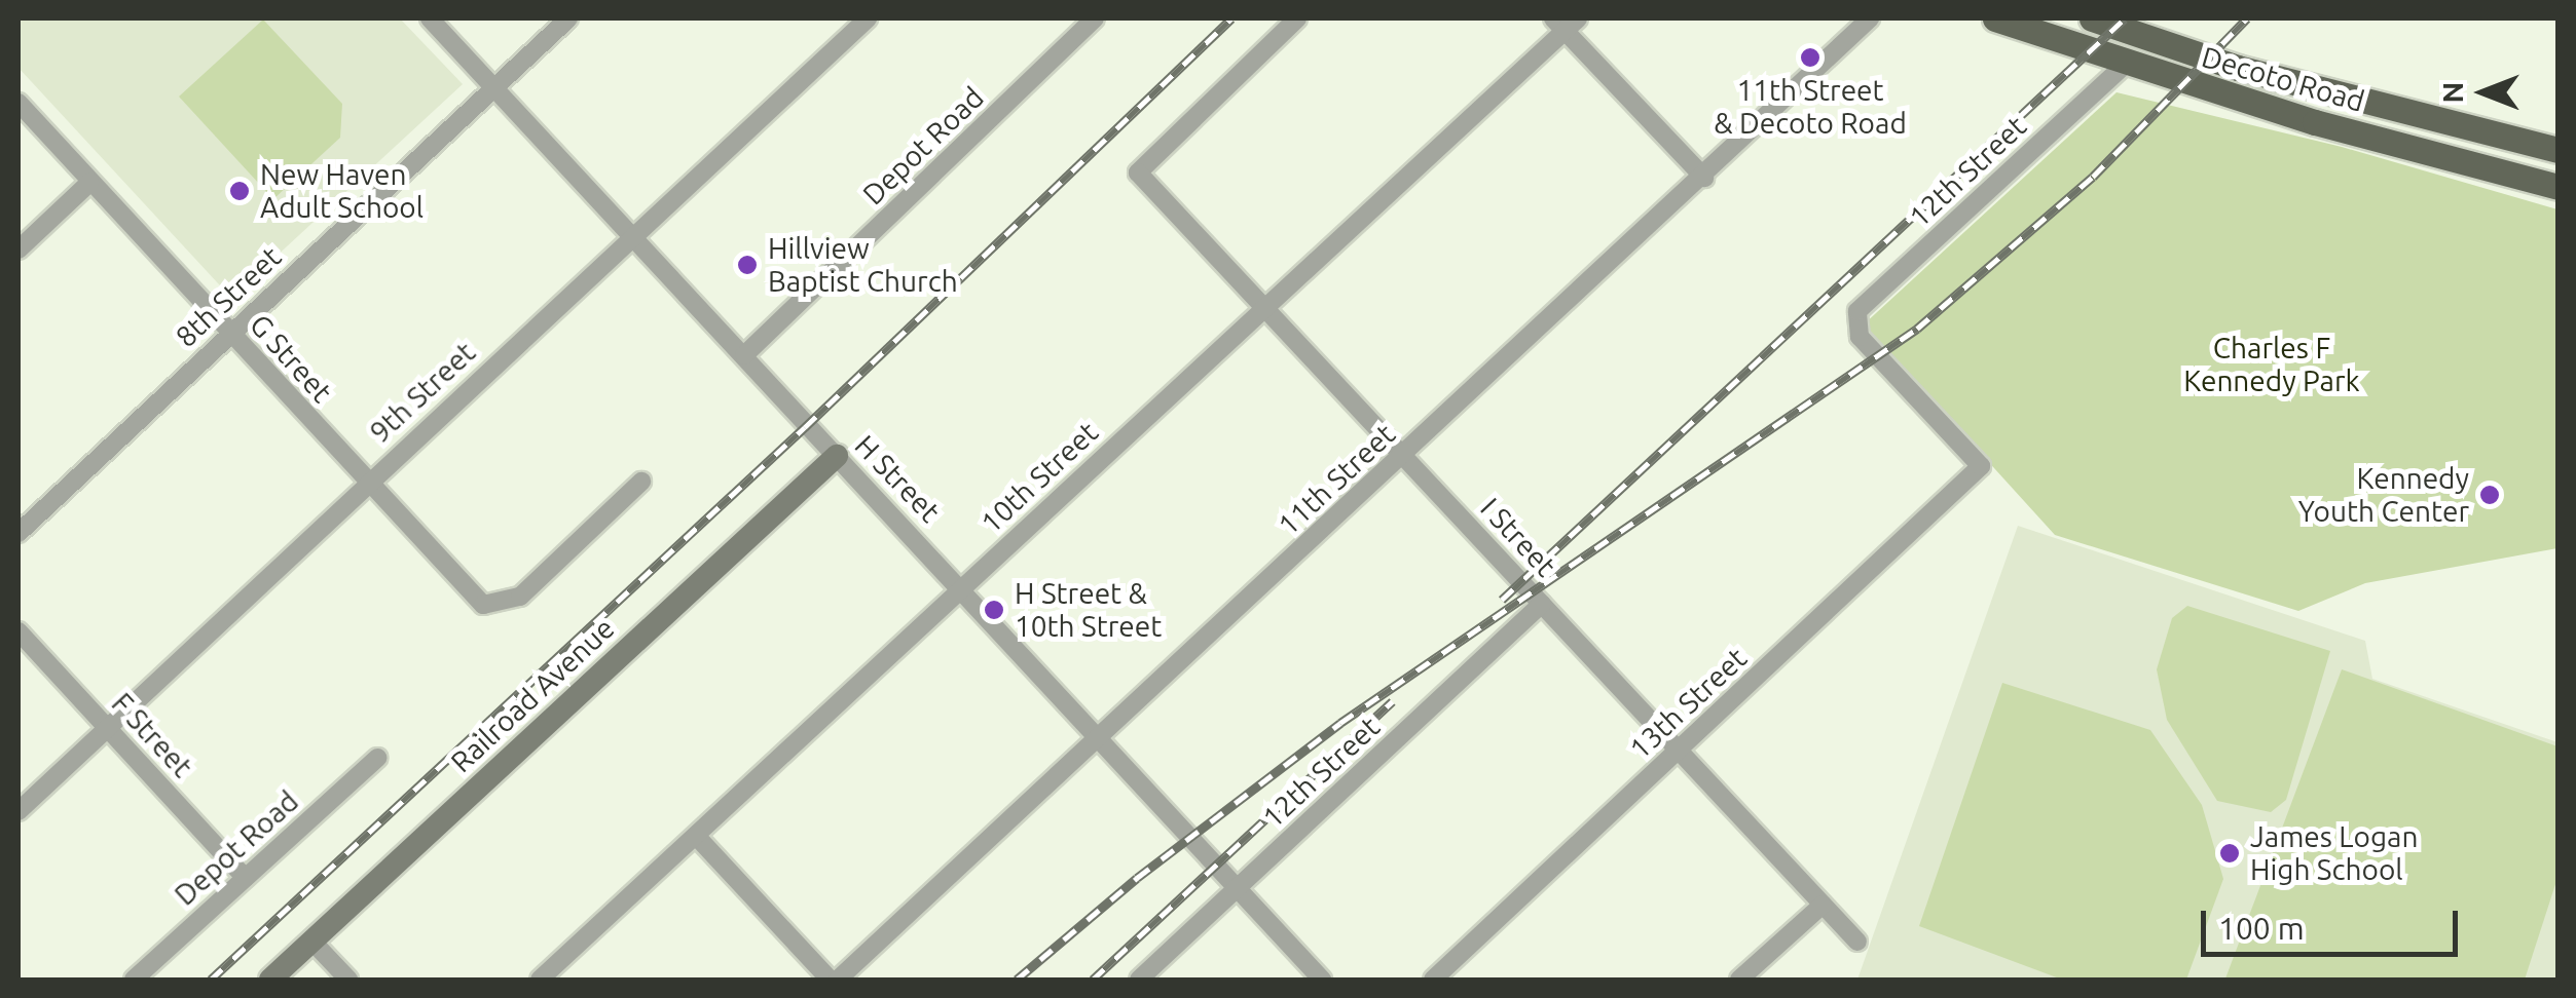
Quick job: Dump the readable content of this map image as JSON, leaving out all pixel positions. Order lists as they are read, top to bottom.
{
  "streets": {
    "main road": ["Decoto Road"],
    "street": [
      "Depot Road",
      "12th Street",
      "8th Street",
      "G Street",
      "9th Street",
      "10th Street",
      "H Street",
      "11th Street",
      "I Street",
      "Railroad Avenue",
      "13th Street",
      "F Street"
    ]
  },
  "crossings": [
    ["Decoto Road", "12th Street"],
    ["Depot Road", "H Street"],
    ["Depot Road", "F Street"],
    ["12th Street", "H Street"],
    ["12th Street", "I Street"],
    ["12th Street", "13th Street"],
    ["8th Street", "G Street"],
    ["8th Street", "H Street"],
    ["G Street", "9th Street"],
    ["9th Street", "H Street"],
    ["9th Street", "F Street"],
    ["10th Street", "H Street"],
    ["10th Street", "I Street"],
    ["H Street", "11th Street"],
    ["H Street", "Railroad Avenue"],
    ["11th Street", "I Street"],
    ["I Street", "13th Street"]
  ],
  "parks": ["Charles F Kennedy Park"],
  "places": [
    "11th Street & Decoto Road",
    "New Haven Adult School",
    "Hillview Baptist Church",
    "Kennedy Youth Center",
    "H Street & 10th Street",
    "James Logan High School"
  ],
  "scale_bar": "100 m",
  "north": "left"
}
